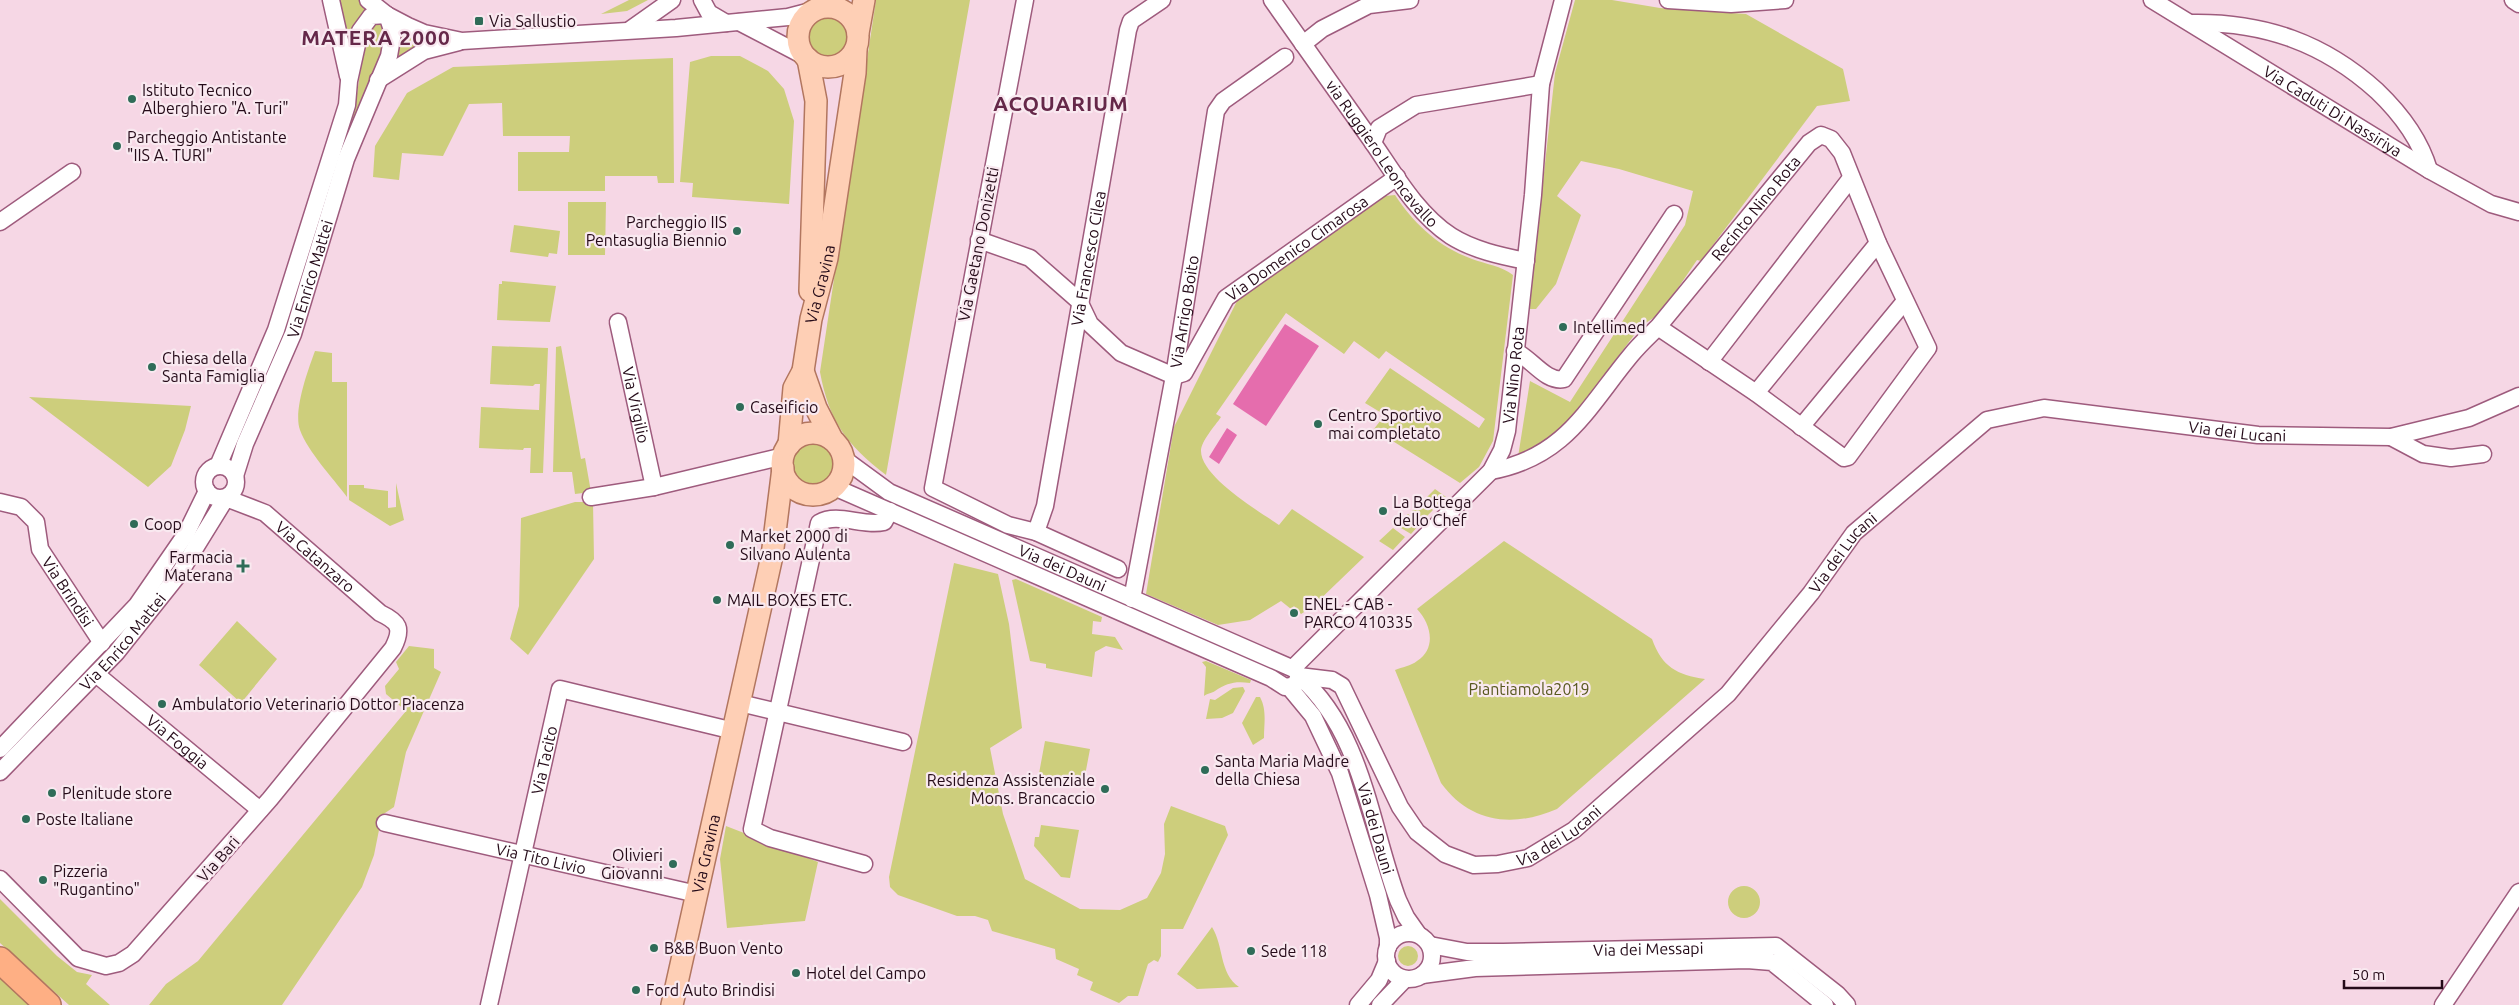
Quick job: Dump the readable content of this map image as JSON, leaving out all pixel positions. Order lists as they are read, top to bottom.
{
  "streets": {
    "main road": ["Via Gravina"],
    "street": [
      "Via Caduti Di Nassiriya",
      "via Ruggiero Leoncavallo",
      "Recinto Nino Rota",
      "Via Gaetano Donizetti",
      "Via Domenico Cimarosa",
      "Via Francesco Cilea",
      "Via Enrico Mattei",
      "Via Arrigo Boito",
      "Via Nino Rota",
      "Via Virgilio",
      "Via dei Lucani",
      "Via Catanzaro",
      "Via dei Dauni",
      "Via Brindisi",
      "Via Foggia",
      "Via Tacito",
      "Via Bari",
      "Via Tito Livio",
      "Via dei Messapi"
    ]
  },
  "crossings": [
    ["via Ruggiero Leoncavallo", "Via Domenico Cimarosa"],
    ["via Ruggiero Leoncavallo", "Via Nino Rota"],
    ["Recinto Nino Rota", "Via Nino Rota"],
    ["Via Gaetano Donizetti", "Via Francesco Cilea"],
    ["Via Domenico Cimarosa", "Via Arrigo Boito"],
    ["Via Gravina", "Via Tacito"],
    ["Via Gravina", "Via Tito Livio"],
    ["Via Enrico Mattei", "Via Catanzaro"],
    ["Via Enrico Mattei", "Via Brindisi"],
    ["Via Enrico Mattei", "Via Foggia"],
    ["Via Arrigo Boito", "Via dei Dauni"],
    ["Via Nino Rota", "Via dei Dauni"],
    ["Via Catanzaro", "Via Bari"],
    ["Via dei Dauni", "Via dei Messapi"],
    ["Via Foggia", "Via Bari"],
    ["Via Tacito", "Via Tito Livio"]
  ],
  "districts": ["MATERA 2000", "ACQUARIUM"],
  "parks": ["Piantiamola2019"],
  "places": {
    "transit": ["Via Sallustio"],
    "other": [
      "Istituto Tecnico Alberghiero \"A. Turi\"",
      "Parcheggio Antistante \"IIS A. TURI\"",
      "Parcheggio IIS Pentasuglia Biennio",
      "Intellimed",
      "Chiesa della Santa Famiglia",
      "Caseificio",
      "Centro Sportivo mai completato",
      "La Bottega dello Chef",
      "Coop",
      "Market 2000 di Silvano Aulenta",
      "MAIL BOXES ETC.",
      "ENEL - CAB - PARCO 410335",
      "Ambulatorio Veterinario Dottor Piacenza",
      "Santa Maria Madre della Chiesa",
      "Residenza Assistenziale Mons. Brancaccio",
      "Plenitude store",
      "Poste Italiane",
      "Olivieri Giovanni",
      "Pizzeria \"Rugantino\"",
      "B&B Buon Vento",
      "Sede 118",
      "Hotel del Campo",
      "Ford Auto Brindisi"
    ],
    "health": ["Farmacia Materana"]
  },
  "scale_bar": "50 m"
}
